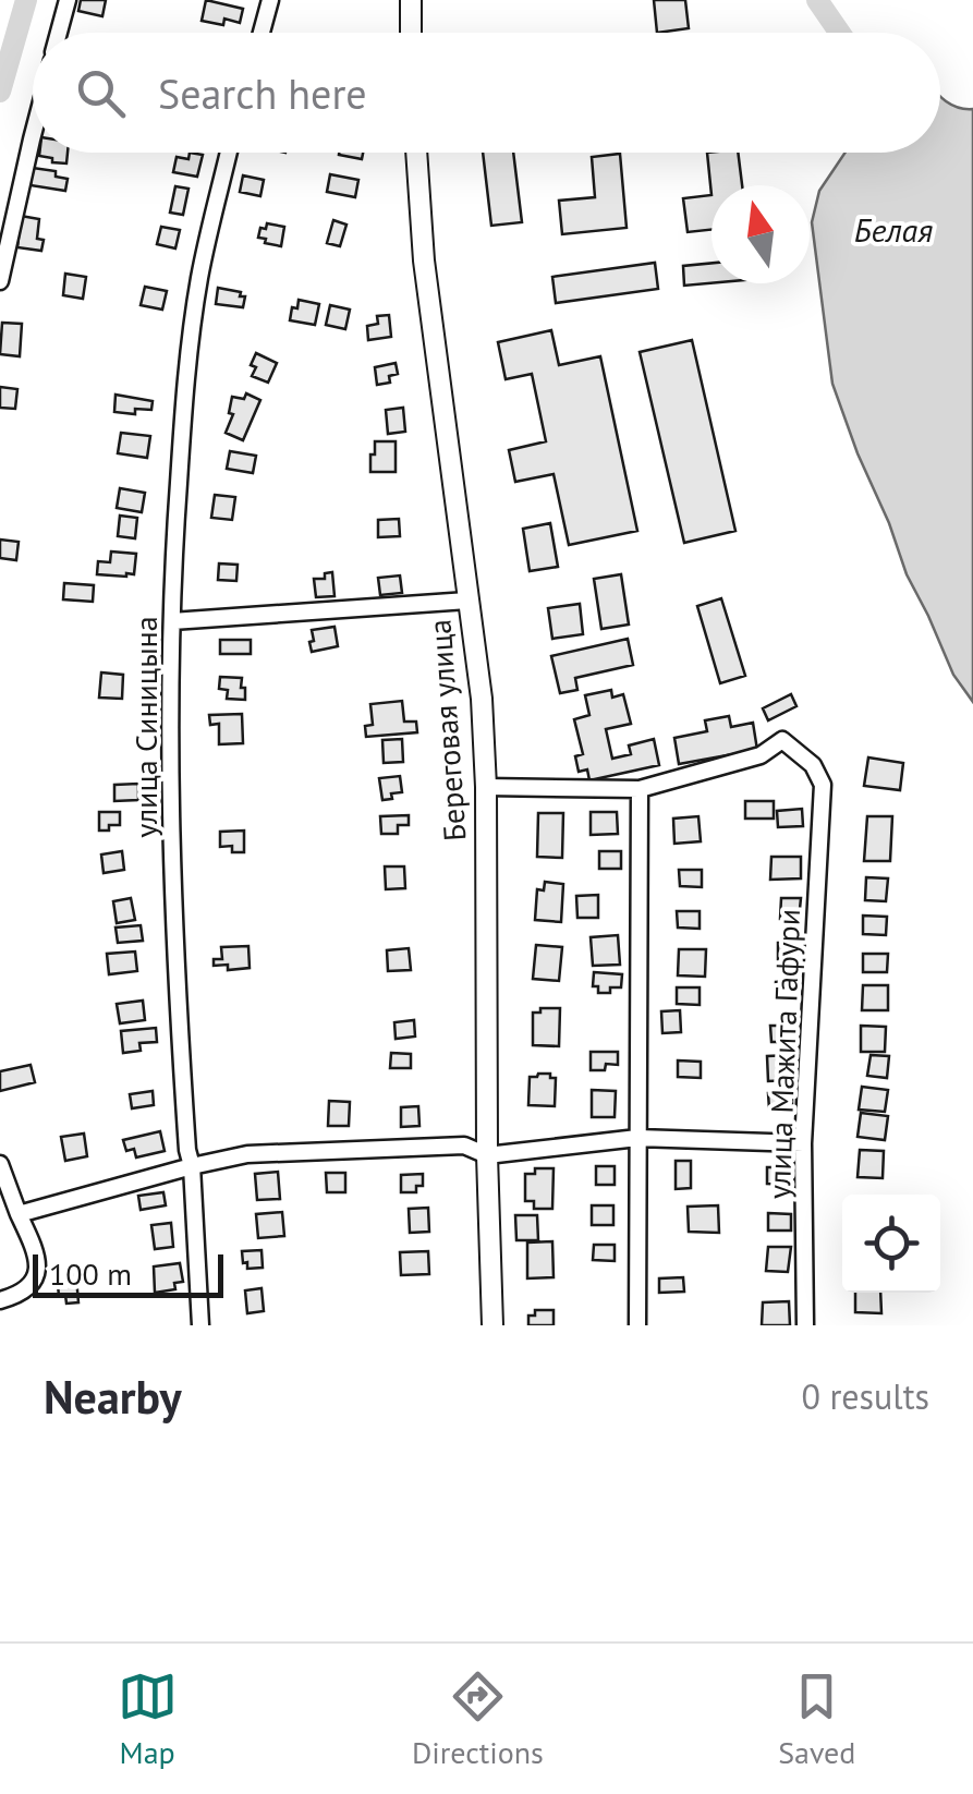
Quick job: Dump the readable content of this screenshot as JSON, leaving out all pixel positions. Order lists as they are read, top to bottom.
{
  "streets": {
    "main road": ["Береговая улица"],
    "street": ["улица Синицына", "улица Мажита Гафури"]
  },
  "water": ["Белая"],
  "scale_bar": "100 m",
  "north": "top",
  "page": {
    "search": "Search here",
    "scale": "100 m",
    "heading": ["Nearby", "0 results"],
    "nav": ["Map", "Directions", "Saved"]
  }
}
